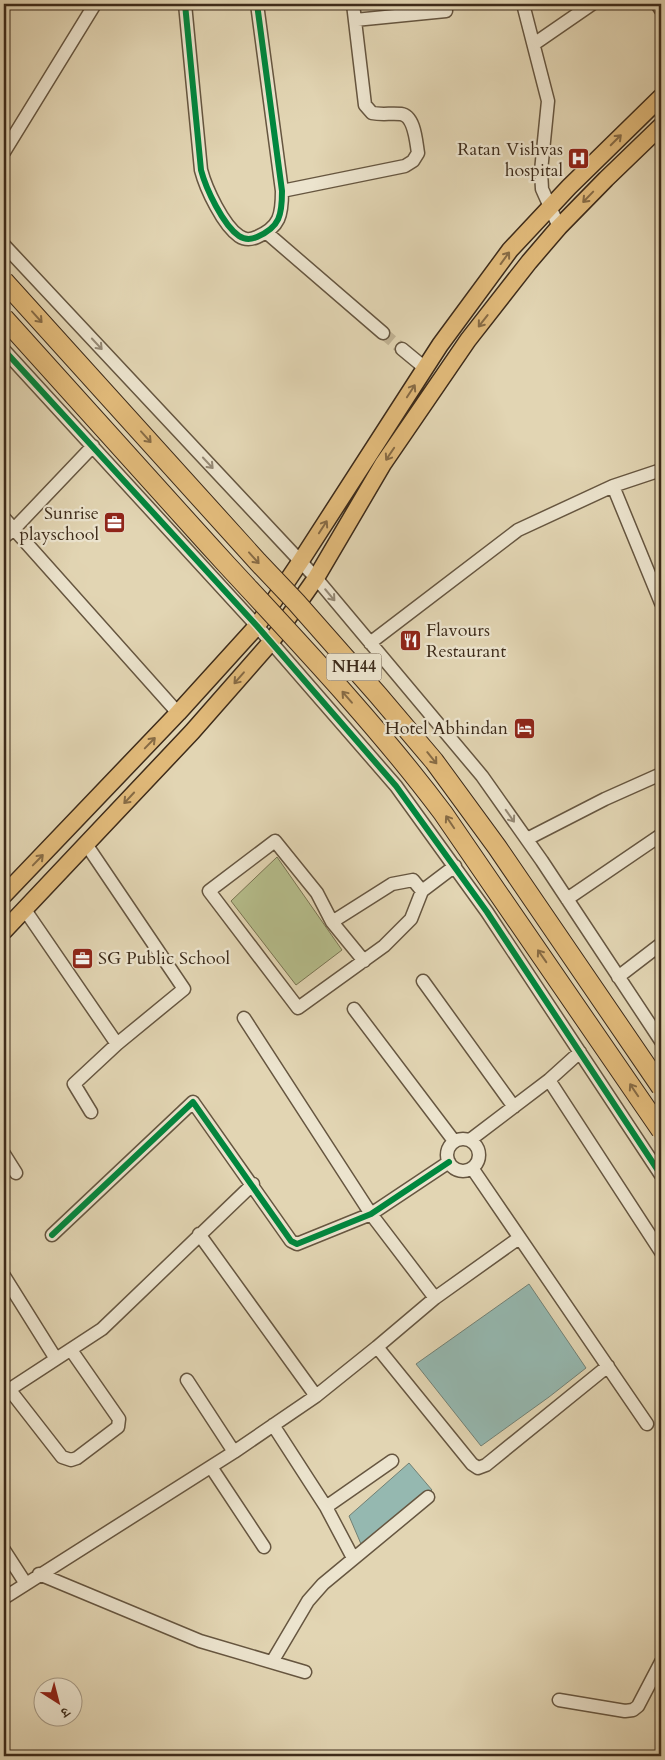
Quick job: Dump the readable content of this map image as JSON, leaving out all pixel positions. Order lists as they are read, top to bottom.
{
  "streets": {
    "highway": ["NH44"]
  },
  "places": {
    "hospital": ["Ratan Vishvas hospital"],
    "office": ["Sunrise playschool", "SG Public School"],
    "restaurant": ["Flavours Restaurant"],
    "hotel": ["Hotel Abhindan"]
  },
  "north": "bottom right"
}
